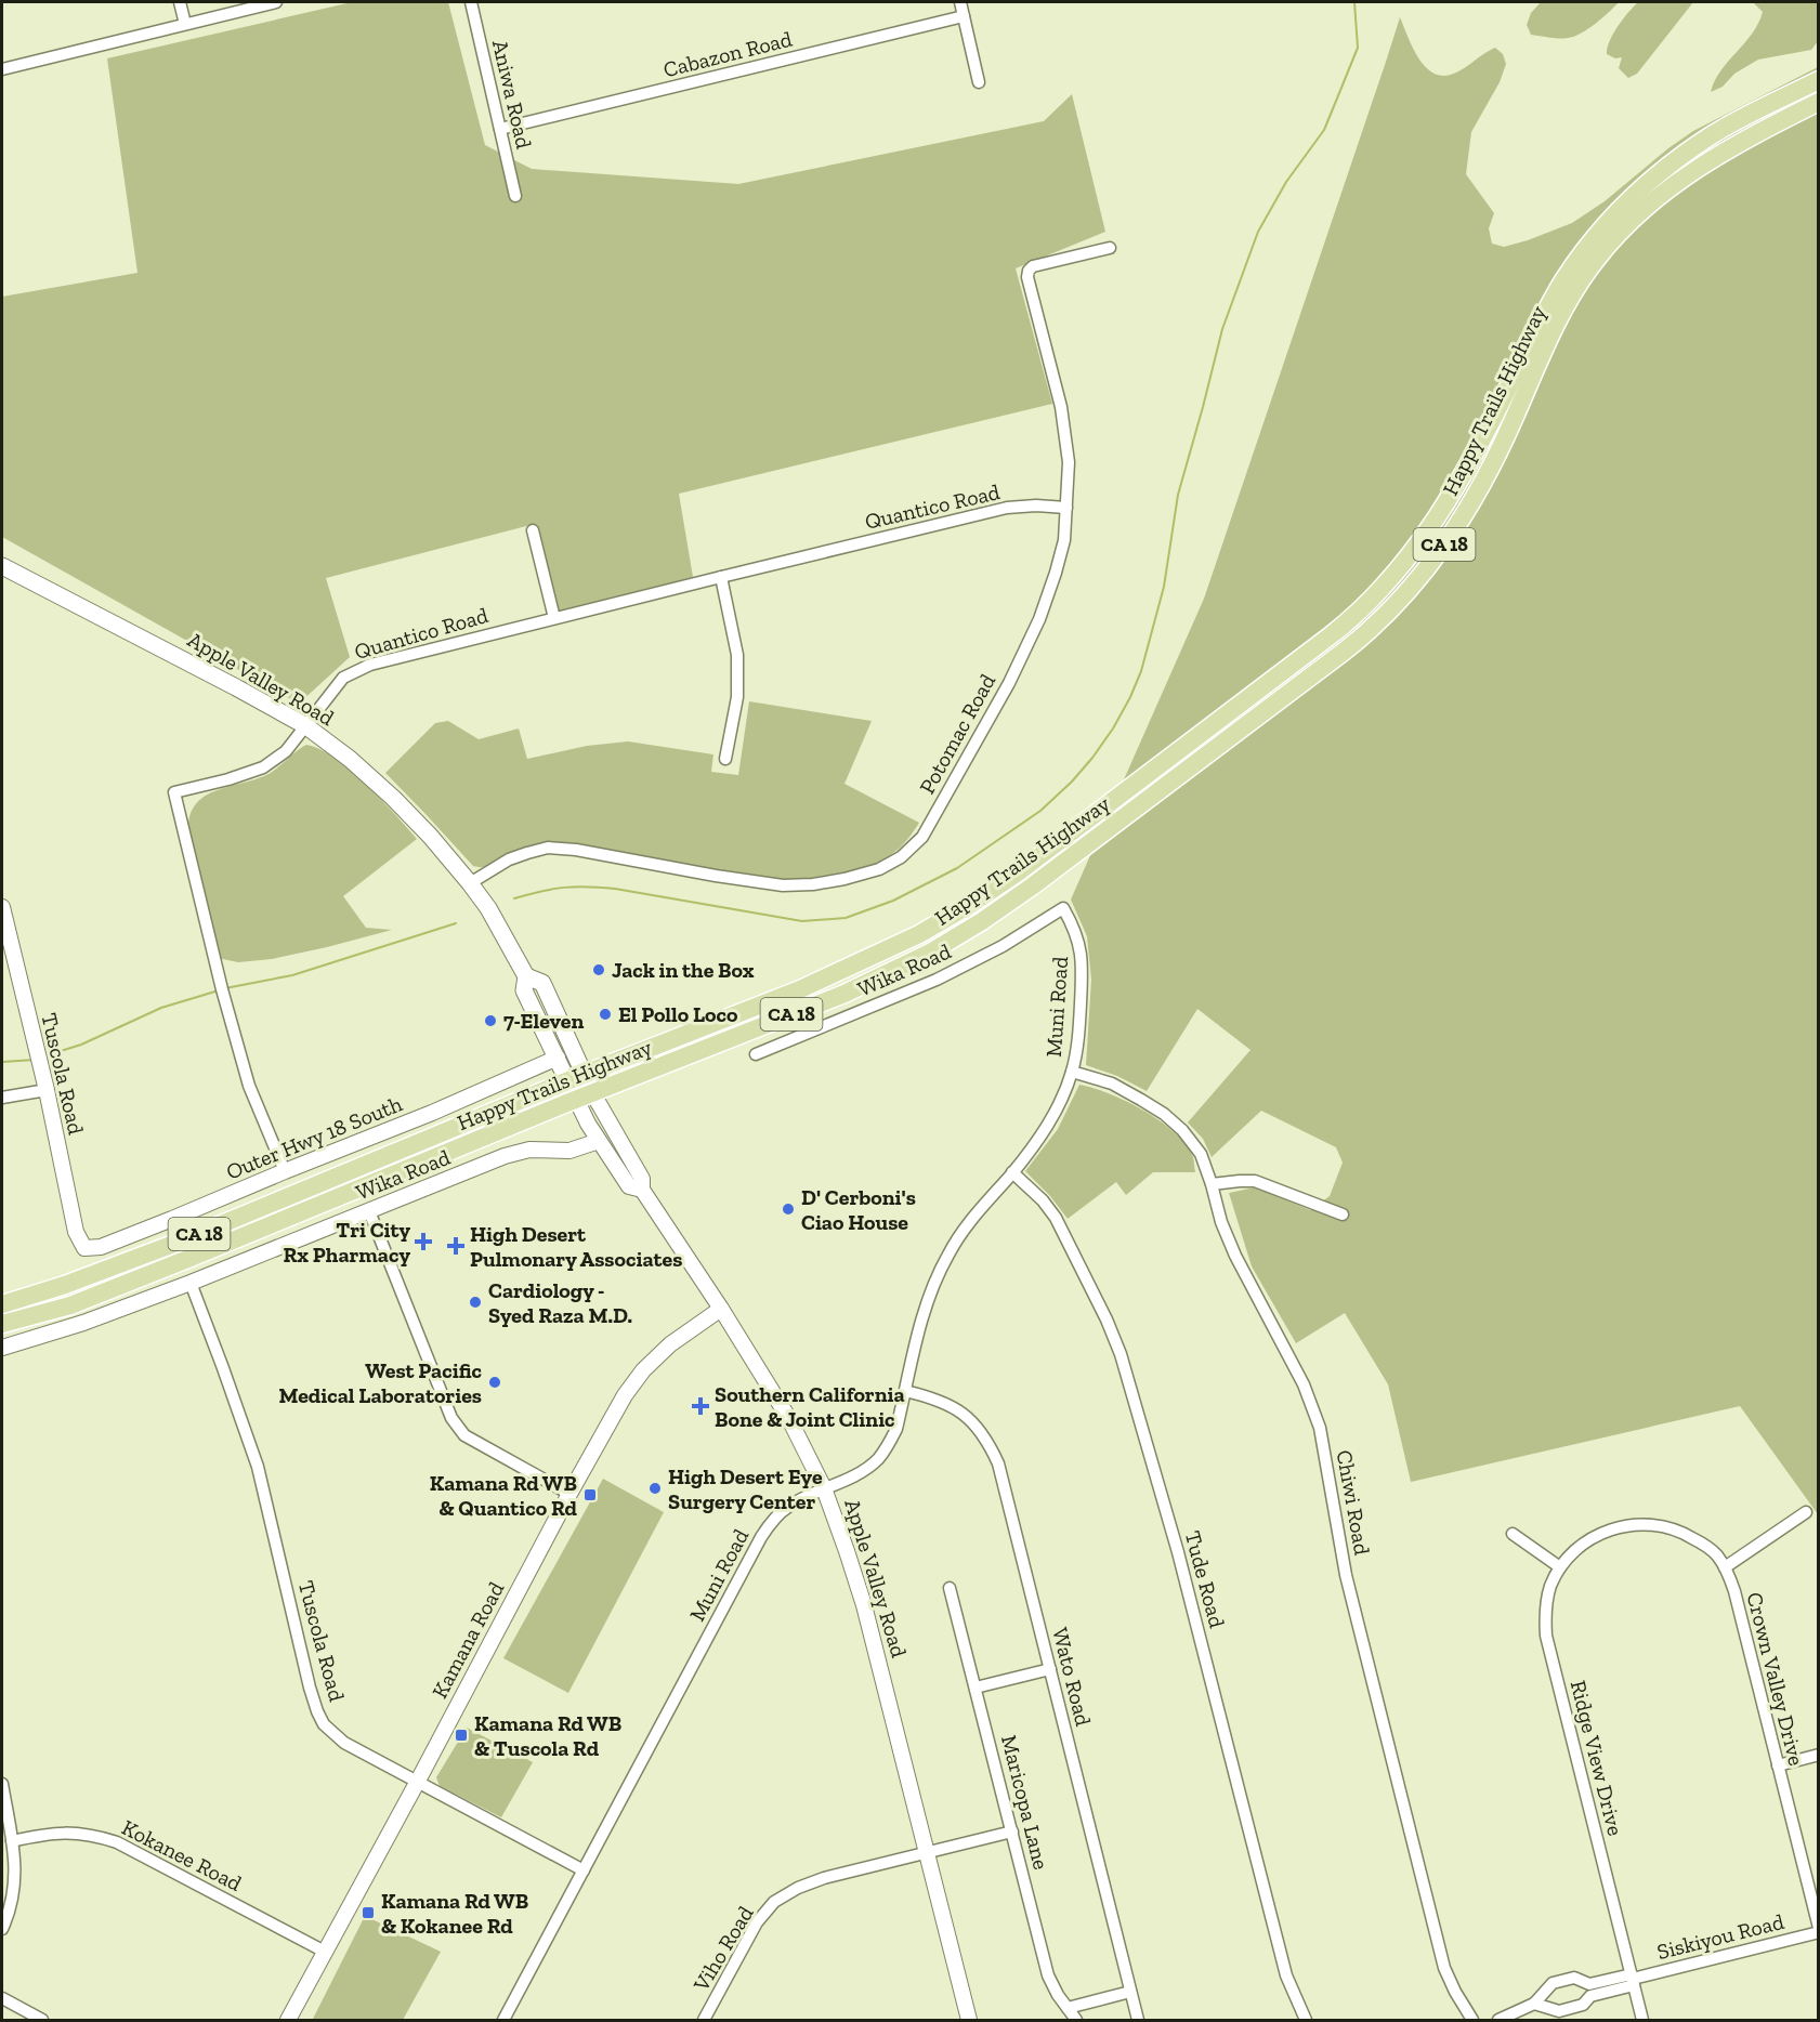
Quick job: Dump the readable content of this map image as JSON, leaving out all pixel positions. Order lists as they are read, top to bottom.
{
  "streets": {
    "main road": ["Happy Trails Highway", "CA 18", "Apple Valley Road"],
    "street": [
      "Cabazon Road",
      "Aniwa Road",
      "Quantico Road",
      "Potomac Road",
      "Wika Road",
      "Muni Road",
      "Tuscola Road",
      "Outer Hwy 18 South",
      "Chiwi Road",
      "Tude Road",
      "Kamana Road",
      "Wato Road",
      "Crown Valley Drive",
      "Ridge View Drive",
      "Maricopa Lane",
      "Kokanee Road",
      "Siskiyou Road",
      "Viho Road"
    ]
  },
  "crossings": [
    ["Cabazon Road", "Aniwa Road"],
    ["Happy Trails Highway", "Apple Valley Road"],
    ["Quantico Road", "Apple Valley Road"],
    ["Quantico Road", "Potomac Road"],
    ["Quantico Road", "Outer Hwy 18 South"],
    ["Apple Valley Road", "Potomac Road"],
    ["Apple Valley Road", "Wika Road"],
    ["Apple Valley Road", "Muni Road"],
    ["Apple Valley Road", "Outer Hwy 18 South"],
    ["Apple Valley Road", "Kamana Road"],
    ["Apple Valley Road", "Viho Road"],
    ["Wika Road", "Muni Road"],
    ["Wika Road", "Tuscola Road"],
    ["Muni Road", "Tuscola Road"],
    ["Muni Road", "Chiwi Road"],
    ["Muni Road", "Tude Road"],
    ["Muni Road", "Wato Road"],
    ["Tuscola Road", "Outer Hwy 18 South"],
    ["Tuscola Road", "Kamana Road"],
    ["Kamana Road", "Kokanee Road"],
    ["Crown Valley Drive", "Ridge View Drive"],
    ["Crown Valley Drive", "Siskiyou Road"],
    ["Ridge View Drive", "Siskiyou Road"],
    ["Maricopa Lane", "Viho Road"]
  ],
  "places": {
    "other": [
      "Jack in the Box",
      "El Pollo Loco",
      "7-Eleven",
      "D' Cerboni's Ciao House",
      "Cardiology - Syed Raza M.D.",
      "West Pacific Medical Laboratories",
      "High Desert Eye Surgery Center"
    ],
    "health": ["Tri City Rx Pharmacy", "High Desert Pulmonary Associates", "Southern California Bone & Joint Clinic"],
    "transit": ["Kamana Rd WB & Quantico Rd", "Kamana Rd WB & Tuscola Rd", "Kamana Rd WB & Kokanee Rd"]
  }
}
